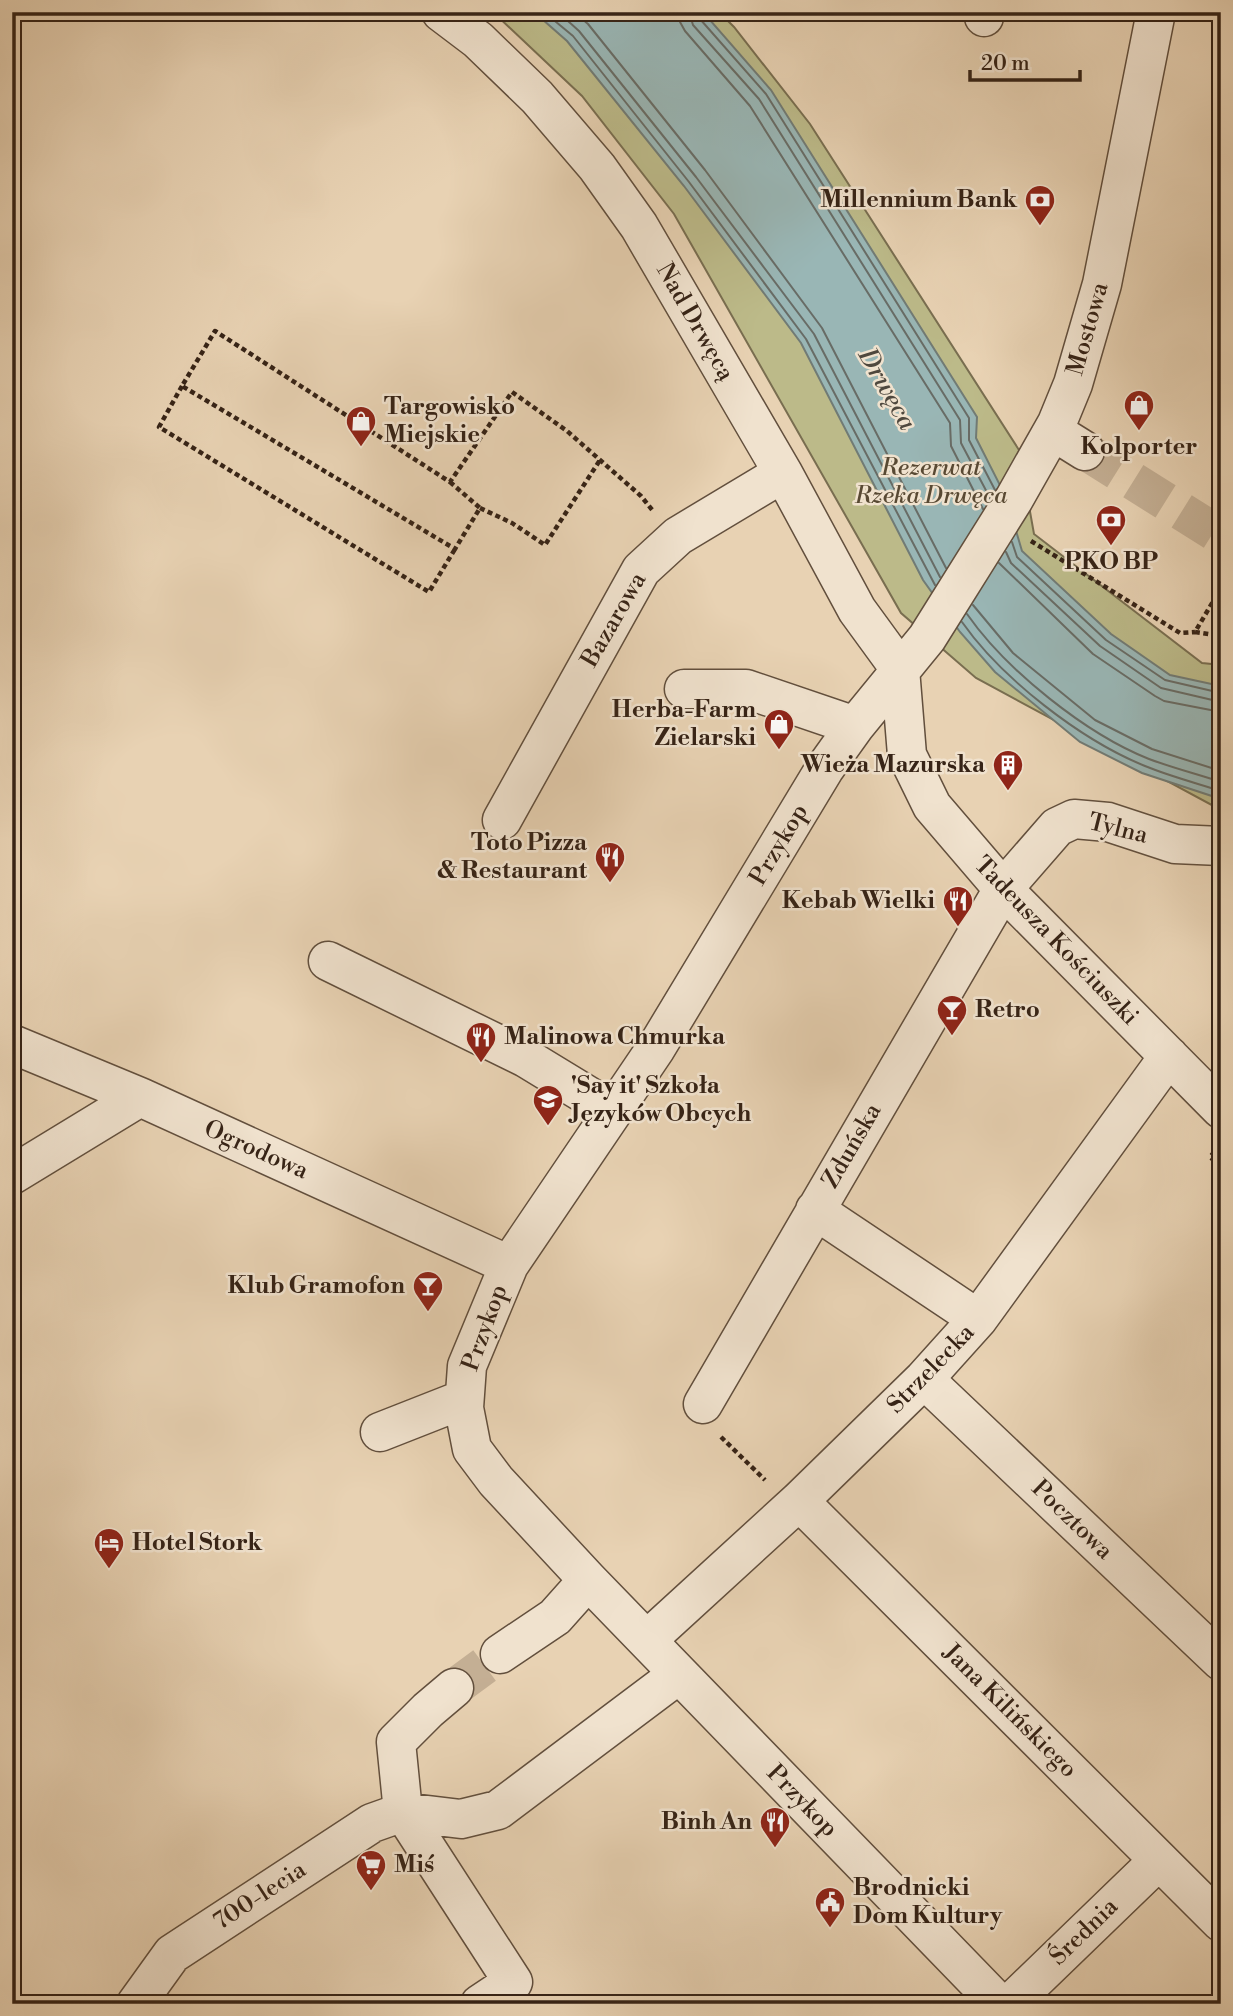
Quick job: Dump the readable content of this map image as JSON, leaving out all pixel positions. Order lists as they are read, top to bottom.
{
  "streets": {
    "street": [
      "Nad Drwęcą",
      "Mostowa",
      "Bazarowa",
      "Tylna",
      "Przykop",
      "Tadeusza Kościuszki",
      "Zduńska",
      "Ogrodowa",
      "Strzelecka",
      "Pocztowa",
      "Jana Kilińskiego",
      "700-lecia",
      "Średnia"
    ]
  },
  "crossings": [
    ["Nad Drwęcą", "Bazarowa"],
    ["Nad Drwęcą", "Przykop"],
    ["Nad Drwęcą", "Tadeusza Kościuszki"],
    ["Mostowa", "Przykop"],
    ["Tylna", "Tadeusza Kościuszki"],
    ["Tylna", "Zduńska"],
    ["Przykop", "Tadeusza Kościuszki"],
    ["Przykop", "Ogrodowa"],
    ["Przykop", "Strzelecka"],
    ["Przykop", "700-lecia"],
    ["Tadeusza Kościuszki", "Zduńska"],
    ["Tadeusza Kościuszki", "Strzelecka"],
    ["Strzelecka", "Pocztowa"],
    ["Strzelecka", "Jana Kilińskiego"],
    ["Jana Kilińskiego", "Średnia"]
  ],
  "water": ["Drwęca"],
  "parks": ["Rezerwat Rzeka Drwęca"],
  "places": {
    "bank": ["Millennium Bank", "PKO BP"],
    "shop": ["Kolporter", "Targowisko Miejskie", "Herba-Farm Zielarski"],
    "building": ["Wieża Mazurska"],
    "restaurant": [
      "Toto Pizza & Restaurant",
      "Kebab Wielki",
      "Malinowa Chmurka",
      "Binh An"
    ],
    "bar": ["Retro", "Klub Gramofon"],
    "school or university": ["'Say it' Szkoła Języków Obcych"],
    "hotel": ["Hotel Stork"],
    "supermarket": ["Miś"],
    "public building": ["Brodnicki Dom Kultury"]
  },
  "scale_bar": "20 m"
}
